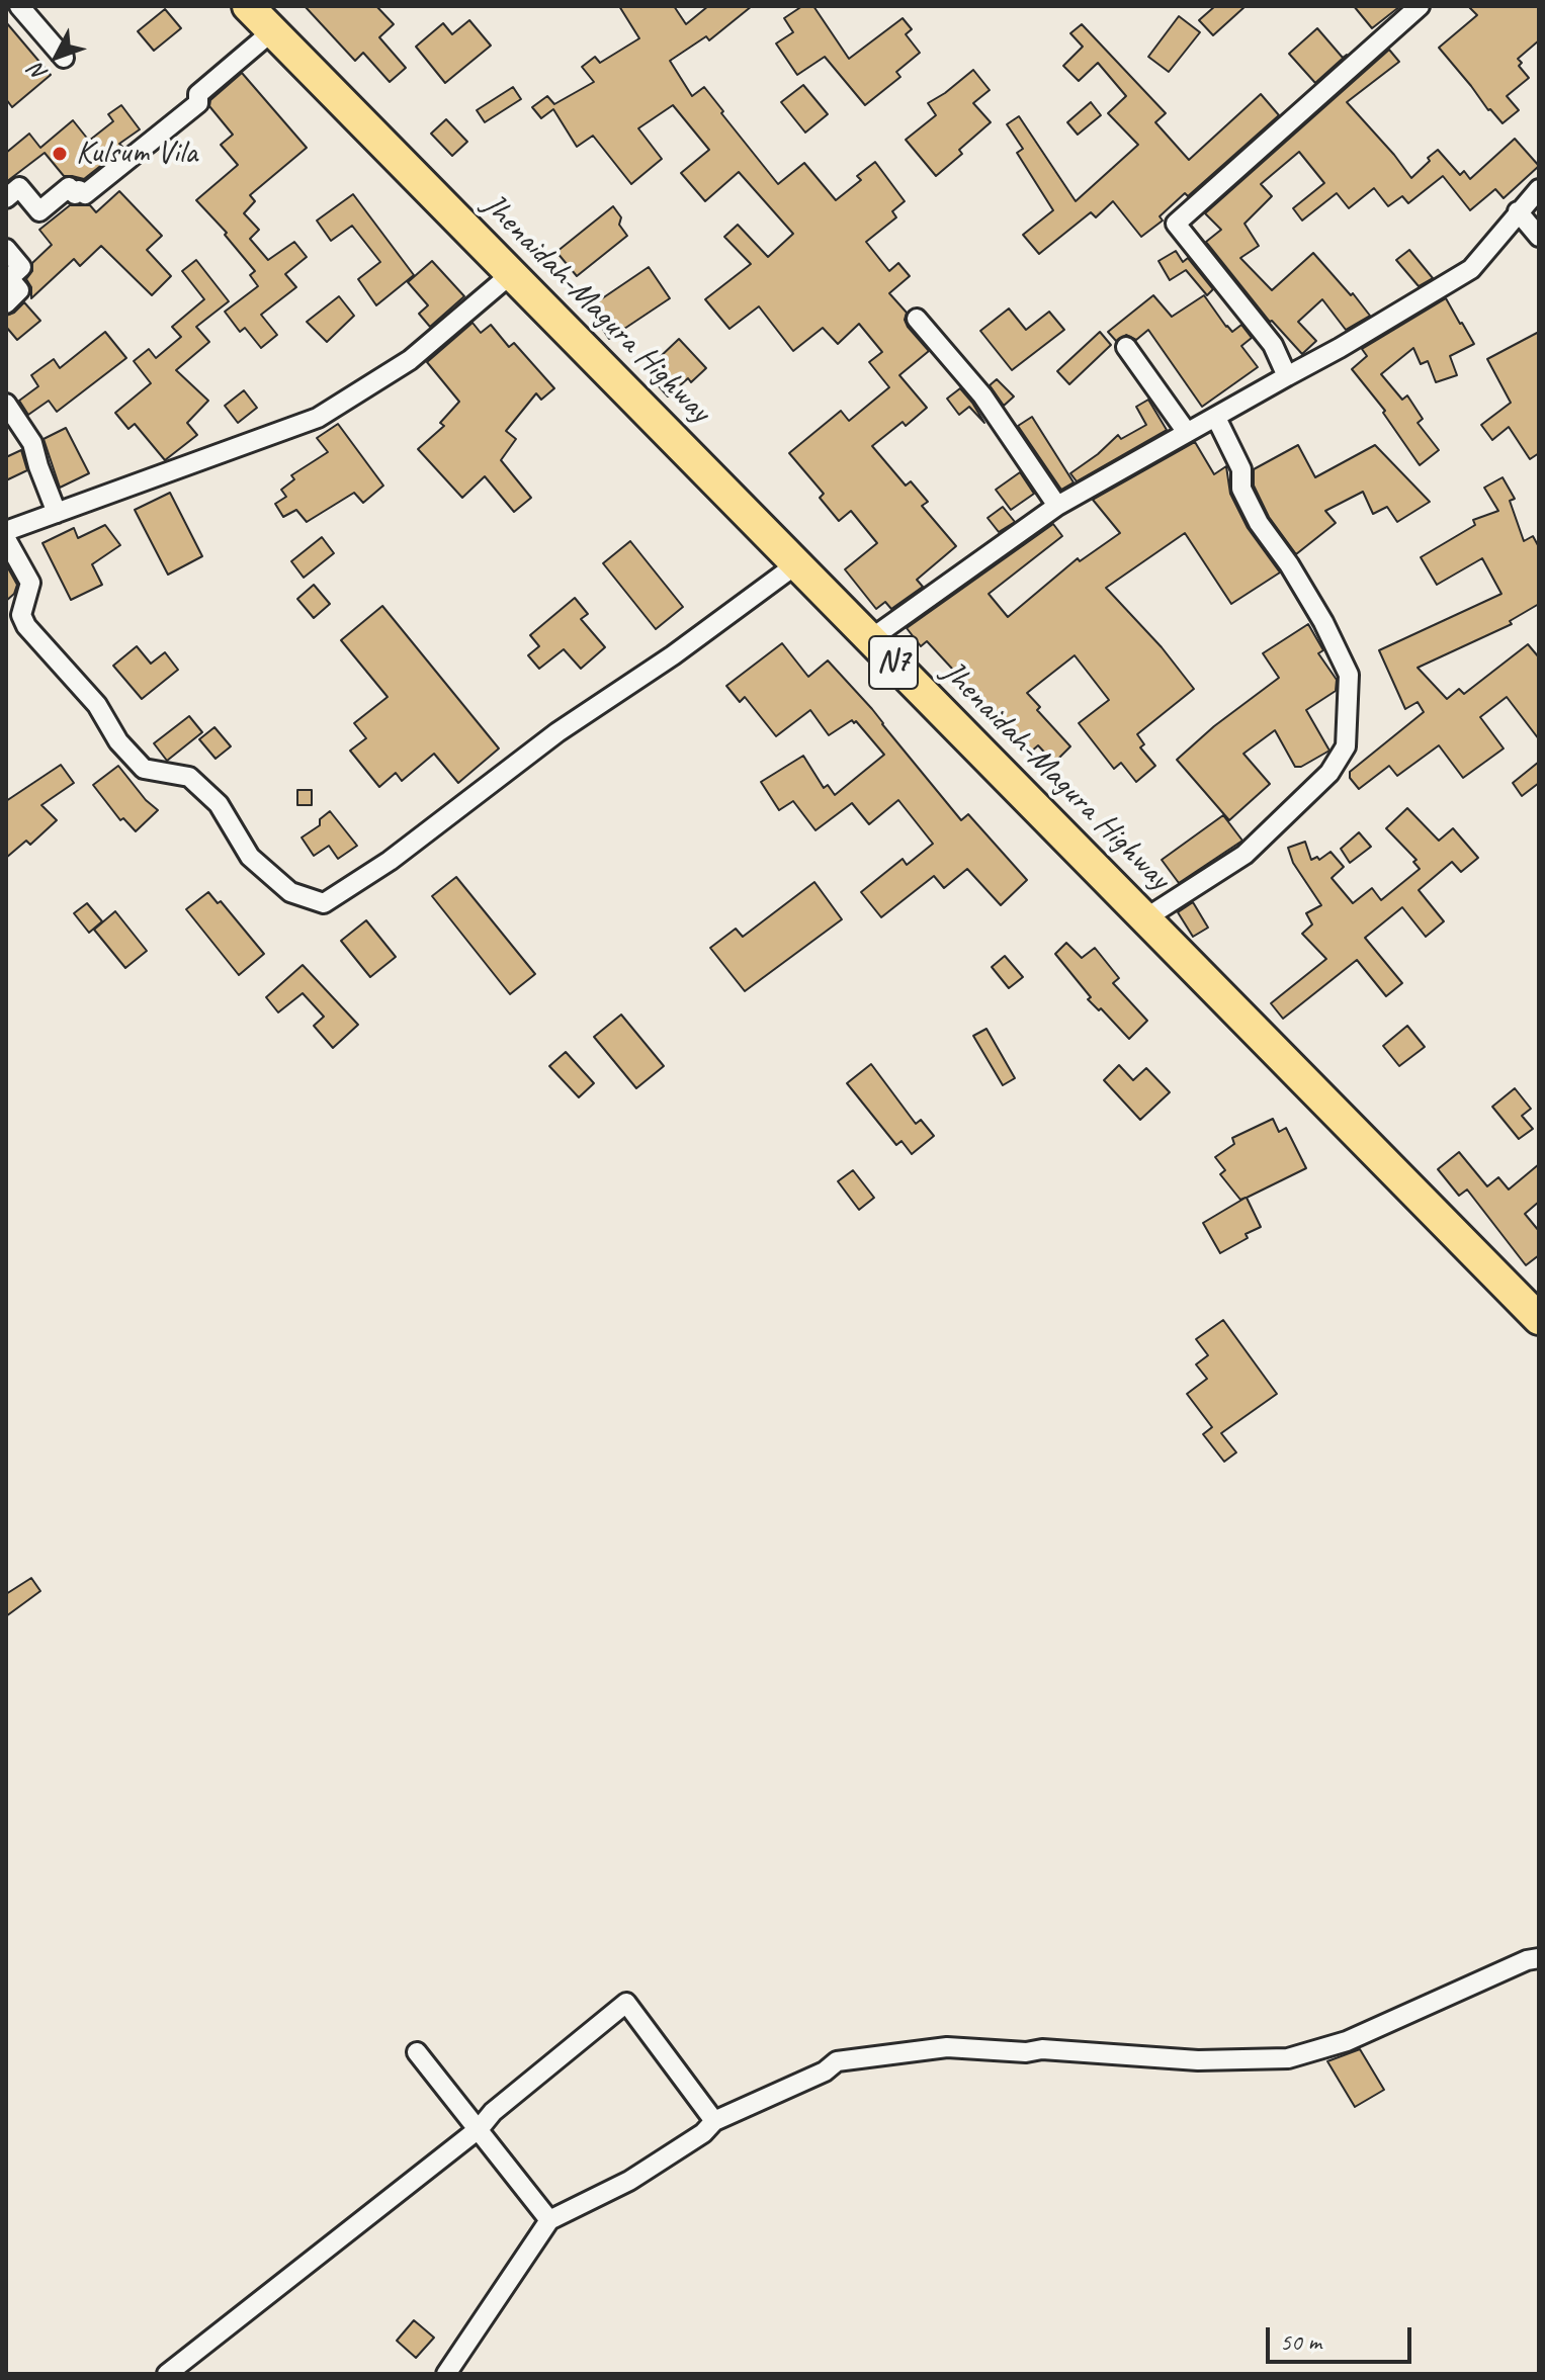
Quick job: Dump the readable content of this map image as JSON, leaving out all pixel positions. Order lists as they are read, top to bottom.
{
  "streets": {
    "highway": ["Jhenaidah-Magura Highway", "N7"]
  },
  "places": ["Kulsum Vila"],
  "scale_bar": "50 m",
  "north": "bottom left"
}
